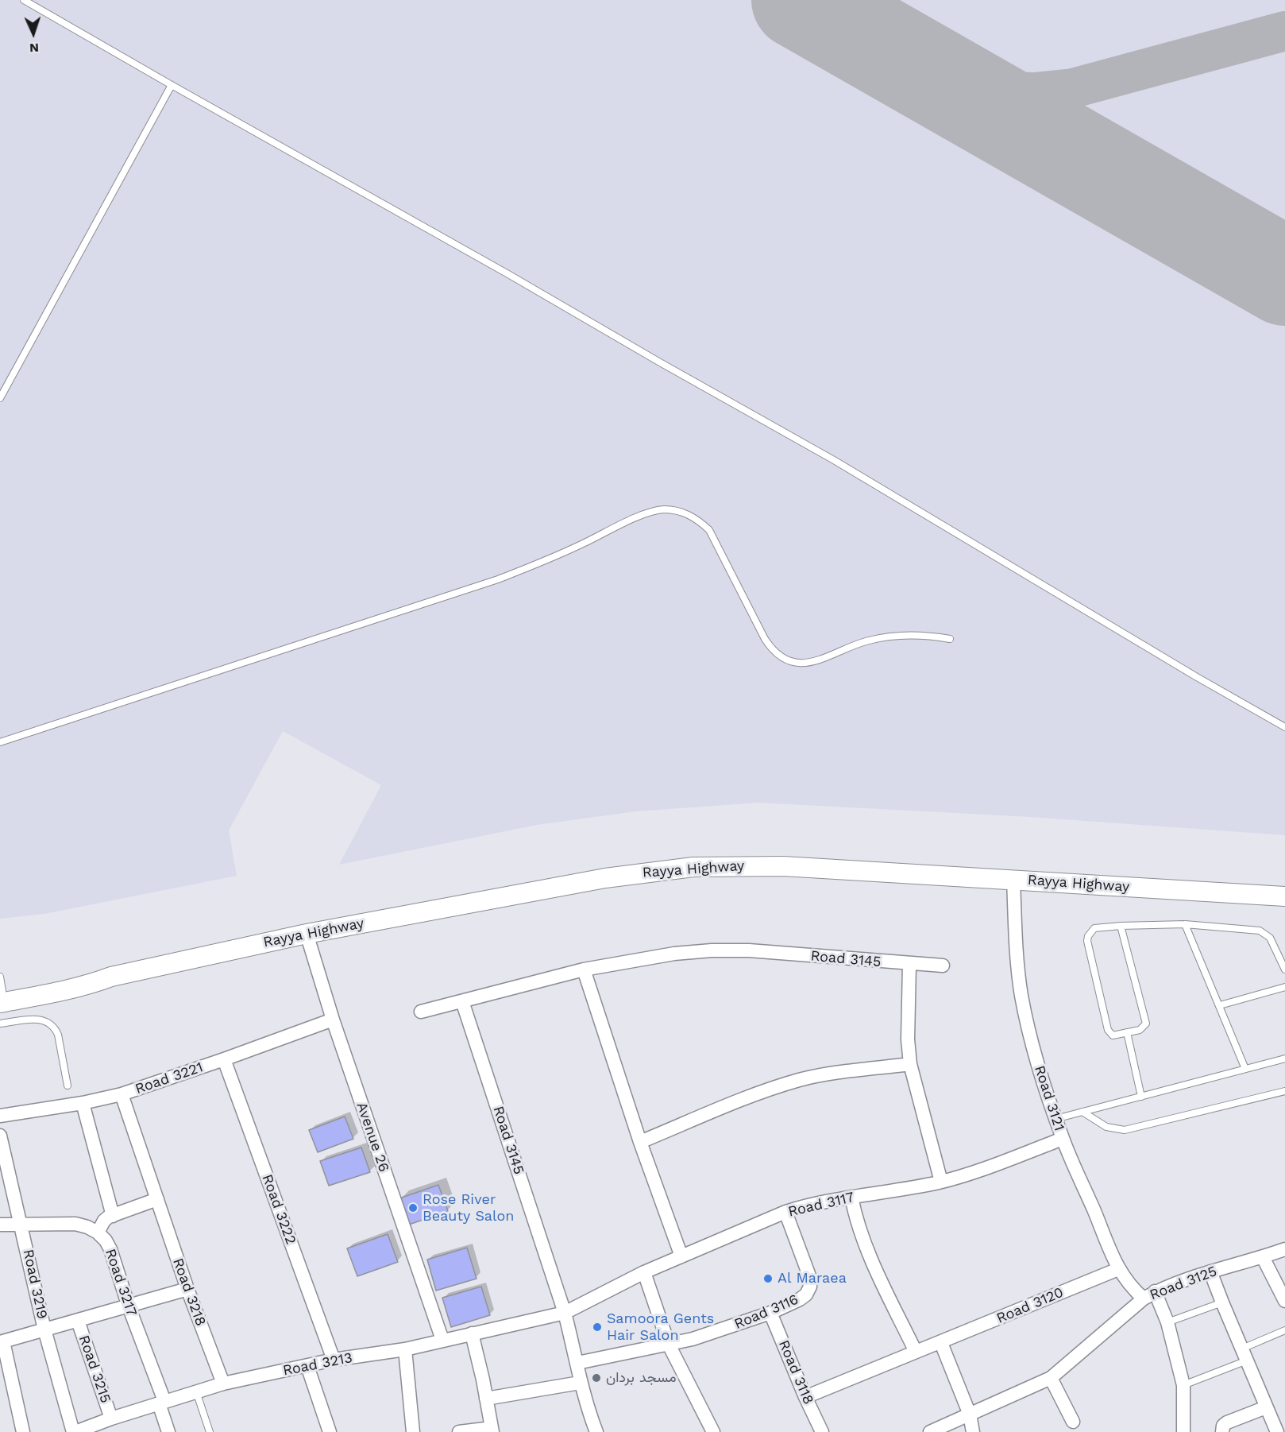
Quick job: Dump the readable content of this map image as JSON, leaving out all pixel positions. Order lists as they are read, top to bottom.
{
  "streets": {
    "main road": ["Rayya Highway"],
    "street": [
      "Road 3145",
      "Road 3221",
      "Road 3121",
      "Avenue 26",
      "Road 3117",
      "Road 3222",
      "Road 3217",
      "Road 3125",
      "Road 3219",
      "Road 3218",
      "Road 3120",
      "Road 3116",
      "Road 3213",
      "Road 3215",
      "Road 3118"
    ]
  },
  "crossings": [
    ["Rayya Highway", "Road 3121"],
    ["Rayya Highway", "Avenue 26"],
    ["Road 3145", "Road 3117"],
    ["Road 3145", "Road 3116"],
    ["Road 3145", "Road 3213"],
    ["Road 3221", "Avenue 26"],
    ["Road 3221", "Road 3222"],
    ["Road 3221", "Road 3218"],
    ["Road 3121", "Road 3117"],
    ["Road 3121", "Road 3125"],
    ["Road 3121", "Road 3120"],
    ["Avenue 26", "Road 3213"],
    ["Road 3117", "Road 3116"],
    ["Road 3117", "Road 3213"],
    ["Road 3222", "Road 3213"],
    ["Road 3217", "Road 3219"],
    ["Road 3217", "Road 3213"],
    ["Road 3217", "Road 3215"],
    ["Road 3219", "Road 3213"],
    ["Road 3219", "Road 3215"],
    ["Road 3218", "Road 3213"],
    ["Road 3218", "Road 3215"],
    ["Road 3120", "Road 3118"],
    ["Road 3116", "Road 3118"],
    ["Road 3213", "Road 3215"]
  ],
  "places": [
    "Rose River Beauty Salon",
    "Al Maraea",
    "Samoora Gents Hair Salon",
    "مسجد بردان"
  ],
  "north": "bottom"
}
